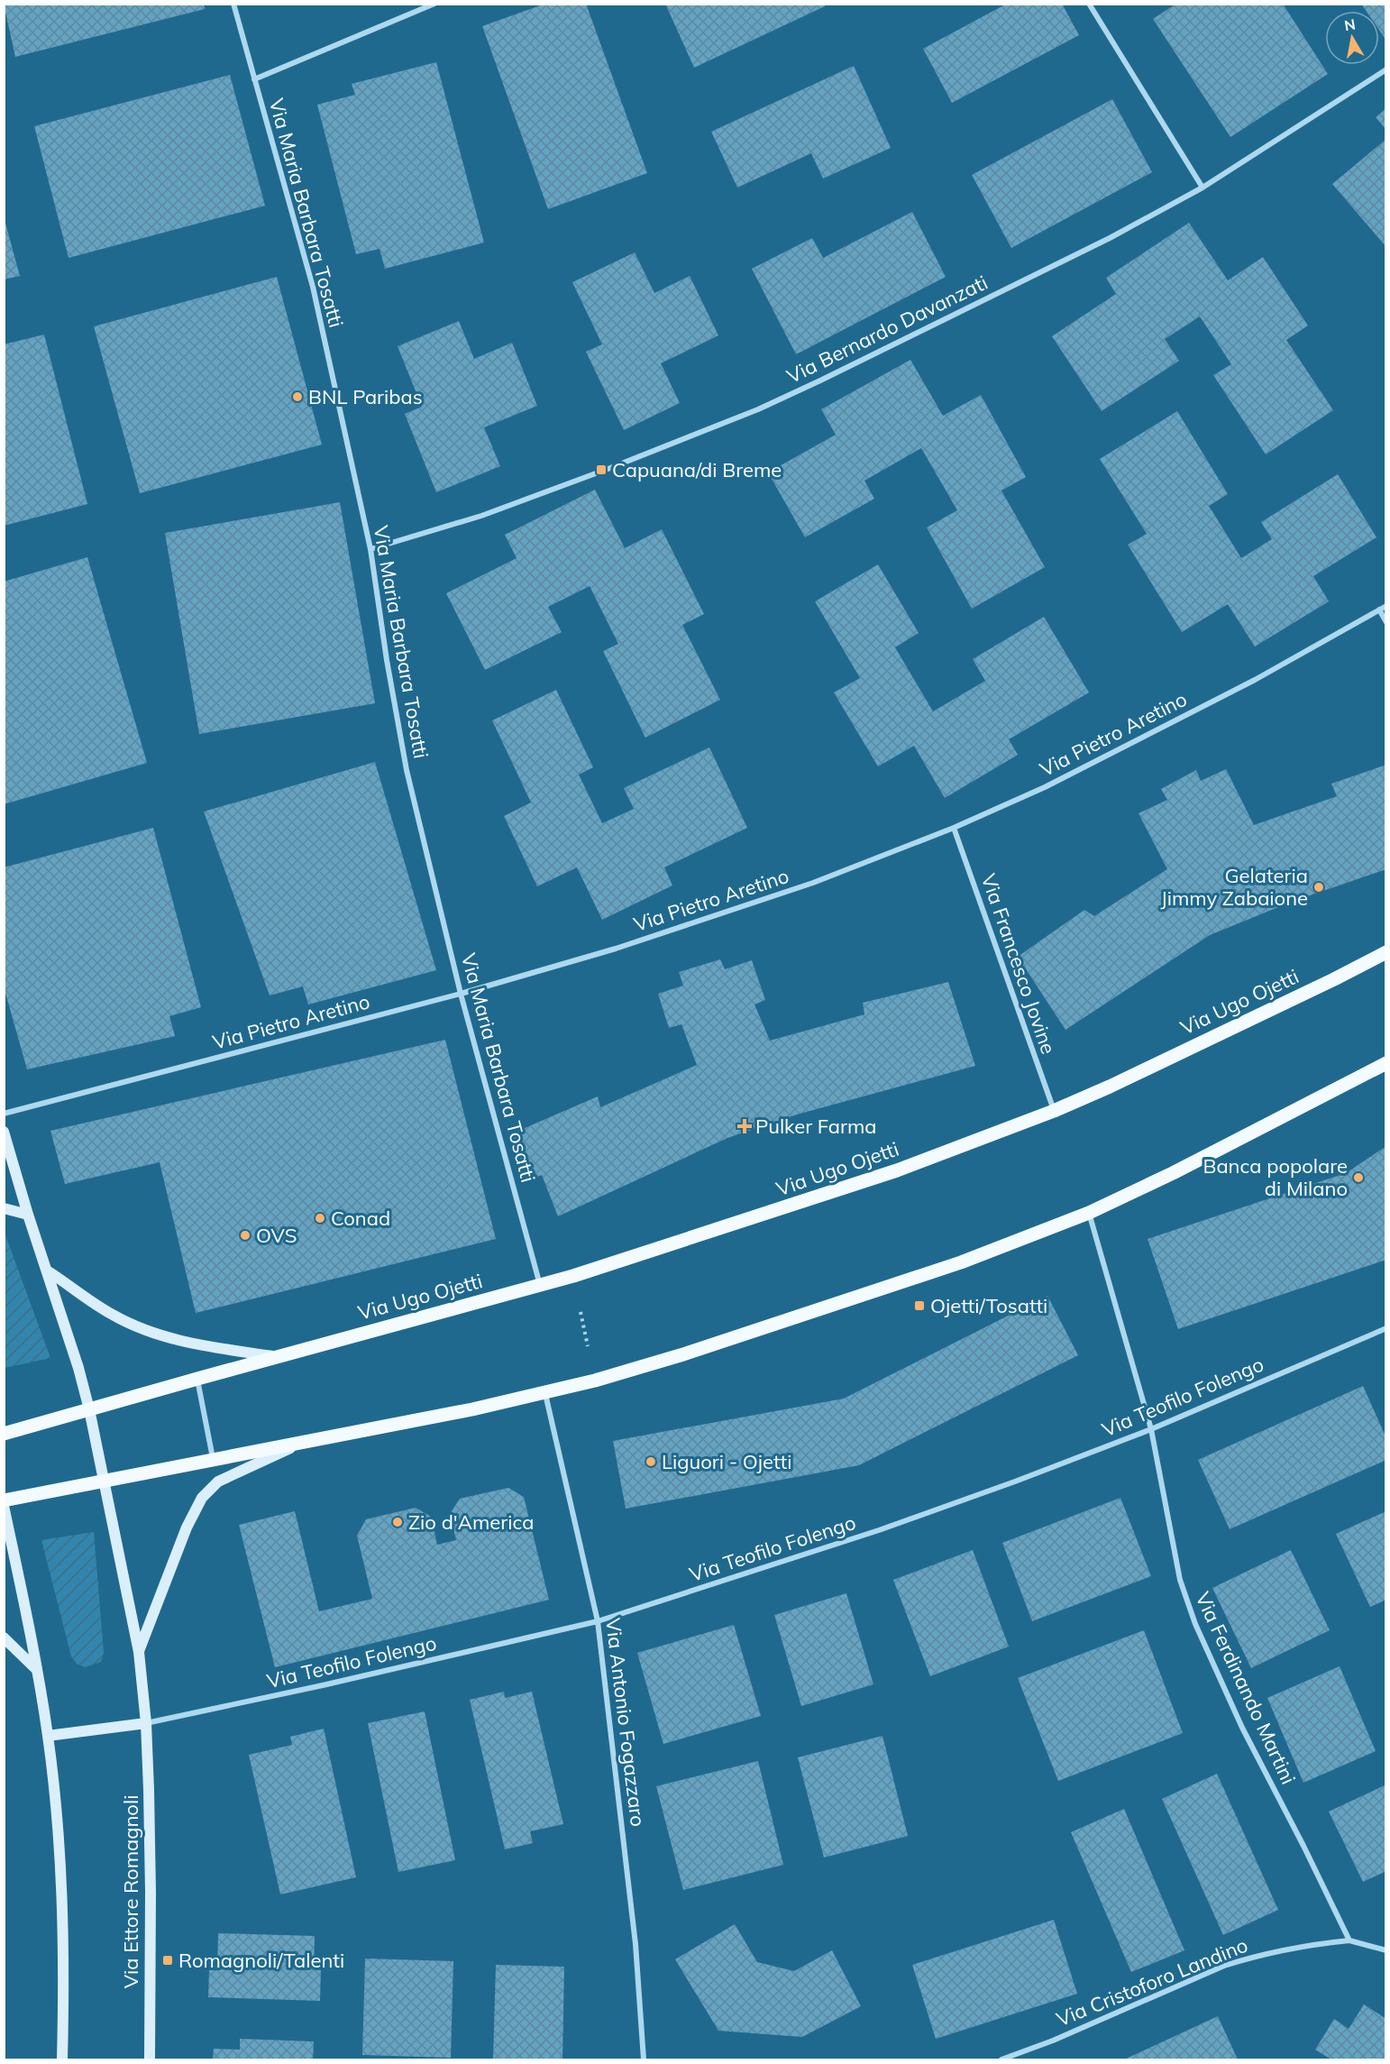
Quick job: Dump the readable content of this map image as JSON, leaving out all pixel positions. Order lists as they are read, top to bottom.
{
  "streets": {
    "main road": ["Via Ugo Ojetti"],
    "street": [
      "Via Maria Barbara Tosatti",
      "Via Bernardo Davanzati",
      "Via Pietro Aretino",
      "Via Francesco Jovine",
      "Via Teofilo Folengo",
      "Via Ferdinando Martini",
      "Via Antonio Fogazzaro",
      "Via Ettore Romagnoli",
      "Via Cristoforo Landino"
    ]
  },
  "crossings": [
    ["Via Maria Barbara Tosatti", "Via Bernardo Davanzati"],
    ["Via Maria Barbara Tosatti", "Via Pietro Aretino"],
    ["Via Maria Barbara Tosatti", "Via Ugo Ojetti"],
    ["Via Pietro Aretino", "Via Francesco Jovine"],
    ["Via Francesco Jovine", "Via Ugo Ojetti"],
    ["Via Ugo Ojetti", "Via Ettore Romagnoli"],
    ["Via Teofilo Folengo", "Via Ferdinando Martini"],
    ["Via Teofilo Folengo", "Via Antonio Fogazzaro"],
    ["Via Teofilo Folengo", "Via Ettore Romagnoli"],
    ["Via Ferdinando Martini", "Via Cristoforo Landino"]
  ],
  "places": {
    "other": [
      "BNL Paribas",
      "Gelateria Jimmy Zabaione",
      "Banca popolare di Milano",
      "Conad",
      "OVS",
      "Liguori - Ojetti",
      "Zio d'America"
    ],
    "transit": ["Capuana/di Breme", "Ojetti/Tosatti", "Romagnoli/Talenti"],
    "health": ["Pulker Farma"]
  },
  "north": "top"
}
